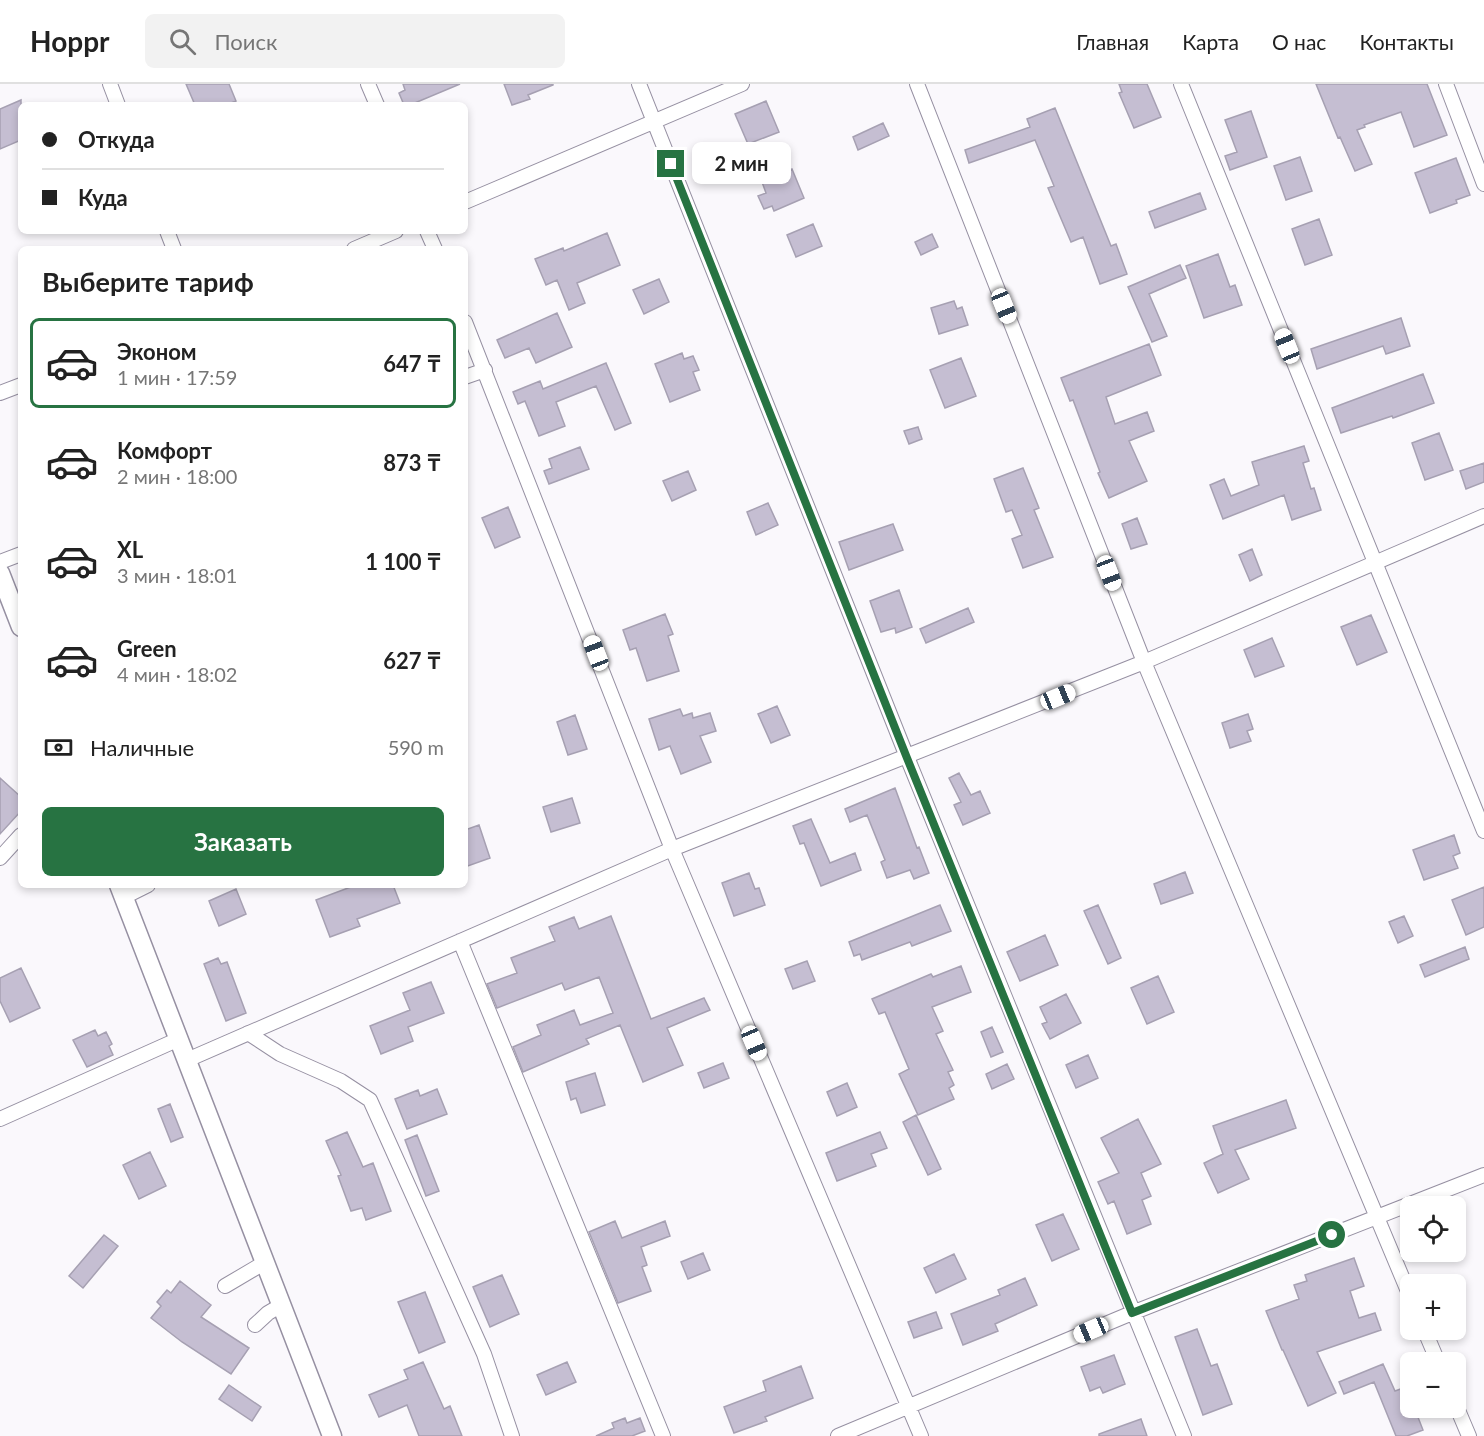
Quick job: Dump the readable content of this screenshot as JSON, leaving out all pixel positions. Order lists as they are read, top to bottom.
{
  "page": {
    "header": "Hoppr",
    "search": "Поиск",
    "nav": [
      "Главная",
      "Карта",
      "О нас",
      "Контакты"
    ],
    "banner": ["Откуда", "Куда"],
    "bubble": "2 мин",
    "heading": "Выберите тариф",
    "list": [
      {
        "name": "Эконом",
        "note": "1 мин · 17:59",
        "value": "647 ₸"
      },
      {
        "name": "Комфорт",
        "note": "2 мин · 18:00",
        "value": "873 ₸"
      },
      {
        "name": "XL",
        "note": "3 мин · 18:01",
        "value": "1 100 ₸"
      },
      {
        "name": "Green",
        "note": "4 мин · 18:02",
        "value": "627 ₸"
      }
    ],
    "pay": ["Наличные", "590 m"],
    "buttons": "Заказать",
    "map_buttons": ["+", "−"]
  }
}
